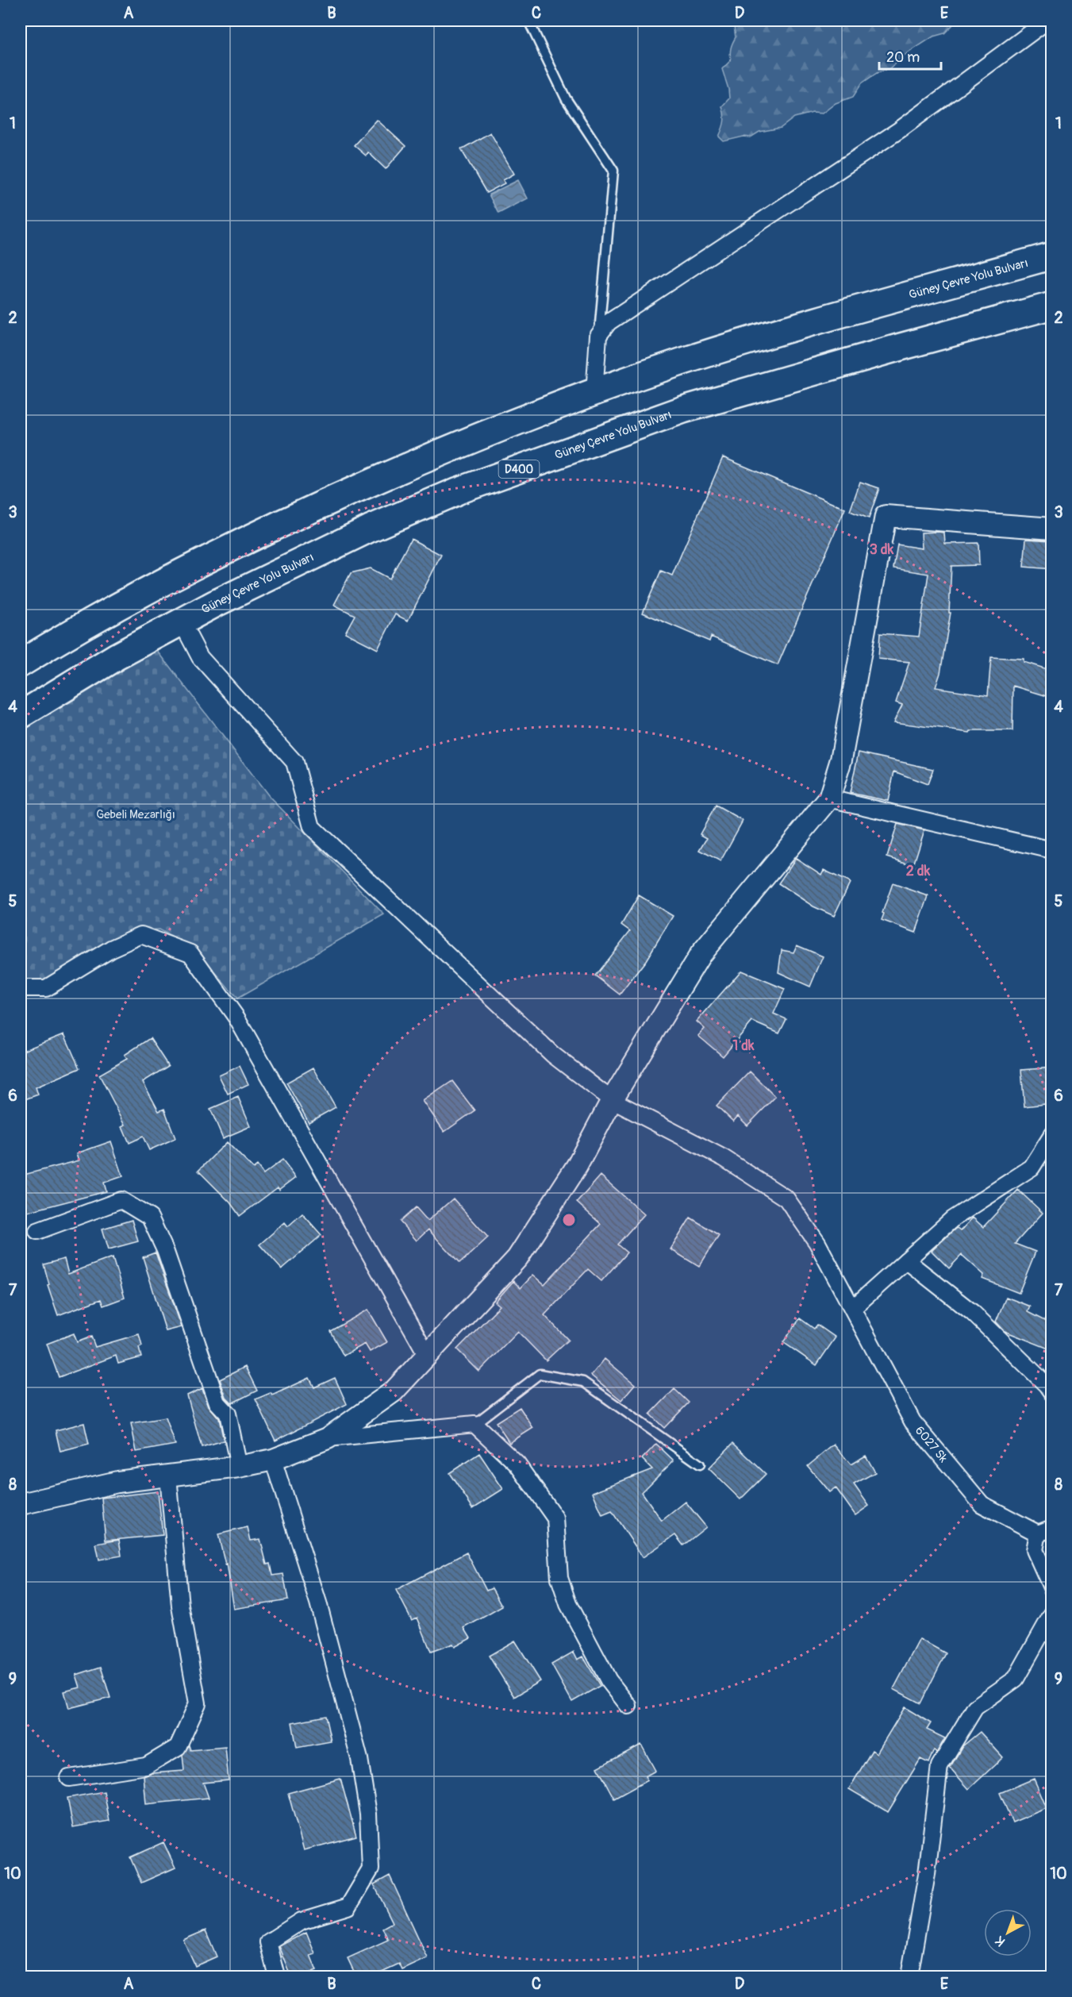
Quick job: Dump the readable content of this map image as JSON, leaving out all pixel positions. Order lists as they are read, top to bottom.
{
  "streets": {
    "highway": ["Güney Çevre Yolu Bulvarı", "D400"],
    "street": ["6027 Sk"]
  },
  "crossings": [
    ["Güney Çevre Yolu Bulvarı", "6027 Sk"]
  ],
  "parks": ["Gebeli Mezarlığı"],
  "scale_bar": "20 m",
  "north": "bottom left",
  "grid": {
    "columns": [
      "A",
      "B",
      "C",
      "D",
      "E"
    ],
    "rows": [
      "1",
      "2",
      "3",
      "4",
      "5",
      "6",
      "7",
      "8",
      "9",
      "10"
    ]
  },
  "rings": ["3 dk", "2 dk", "1 dk"]
}
